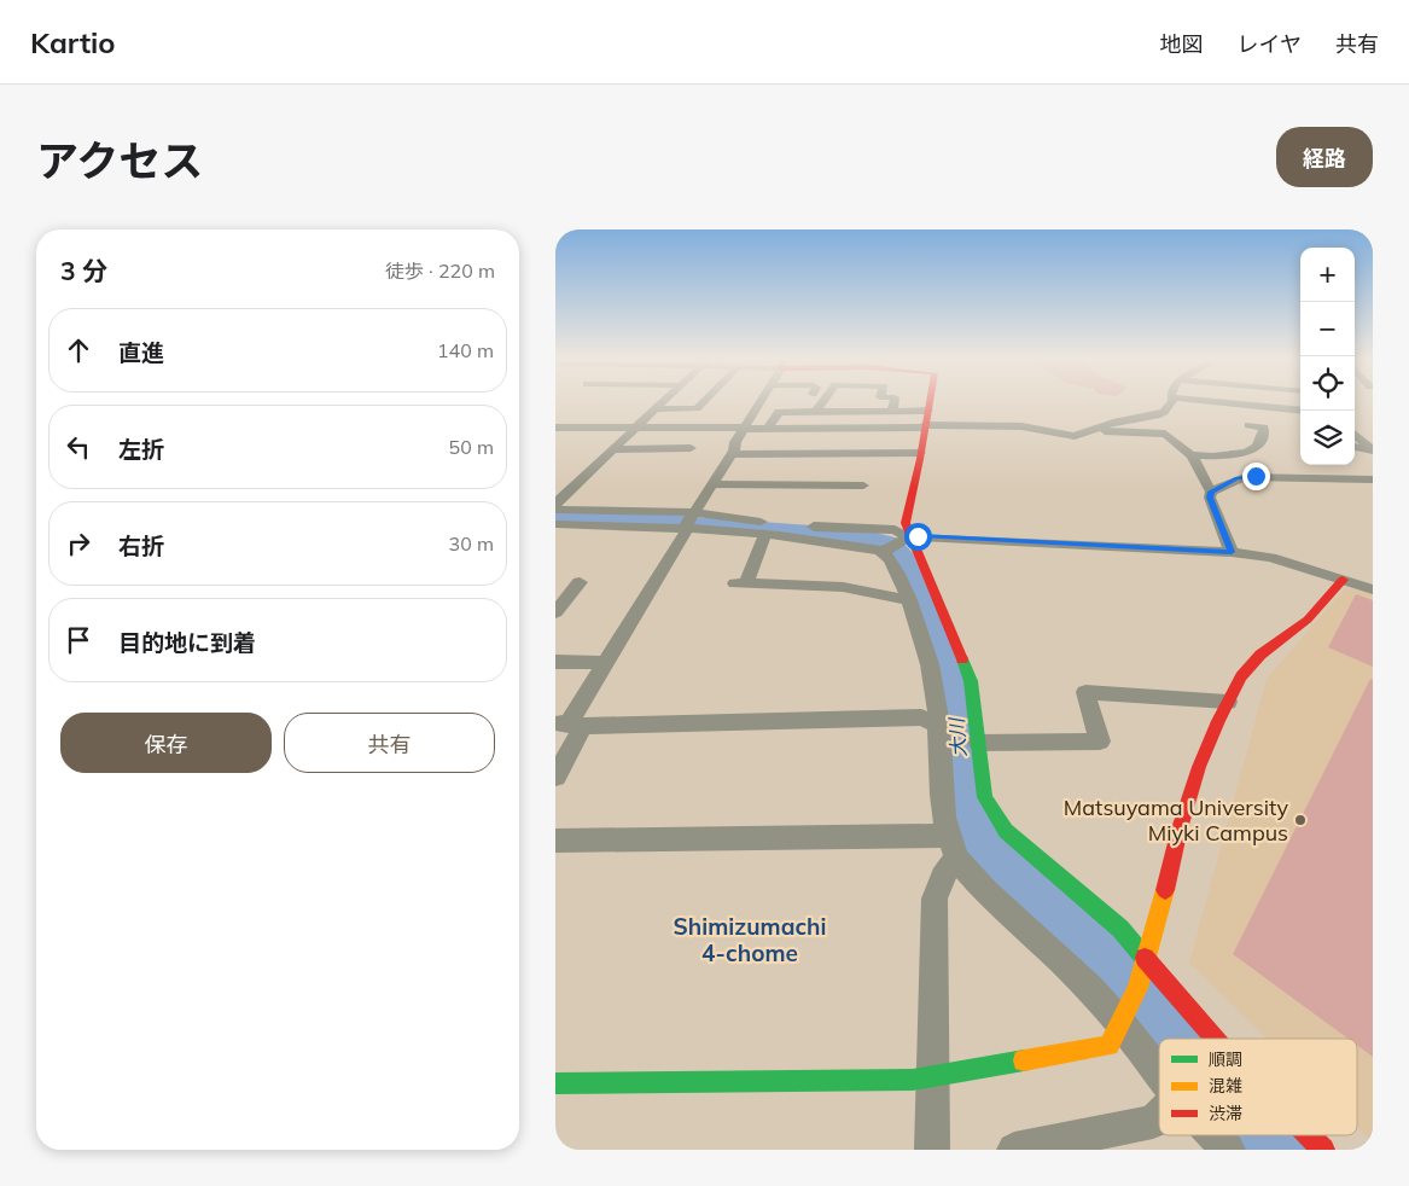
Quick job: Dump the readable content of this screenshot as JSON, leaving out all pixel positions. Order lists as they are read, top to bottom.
{
  "districts": ["Shimizumachi 4-chome"],
  "water": ["大川"],
  "places": ["Matsuyama University Miyki Campus"],
  "legend": ["順調", "混雑", "渋滞"],
  "page": {
    "header": "Kartio",
    "nav": ["地図", "レイヤ", "共有"],
    "title": "アクセス",
    "buttons": [
      "経路",
      ["保存", "共有"]
    ],
    "heading": ["3 分", "徒歩 · 220 m"],
    "map_buttons": ["+", "−"],
    "list": [
      ["直進", "140 m"],
      ["左折", "50 m"],
      ["右折", "30 m"],
      "目的地に到着"
    ]
  }
}
